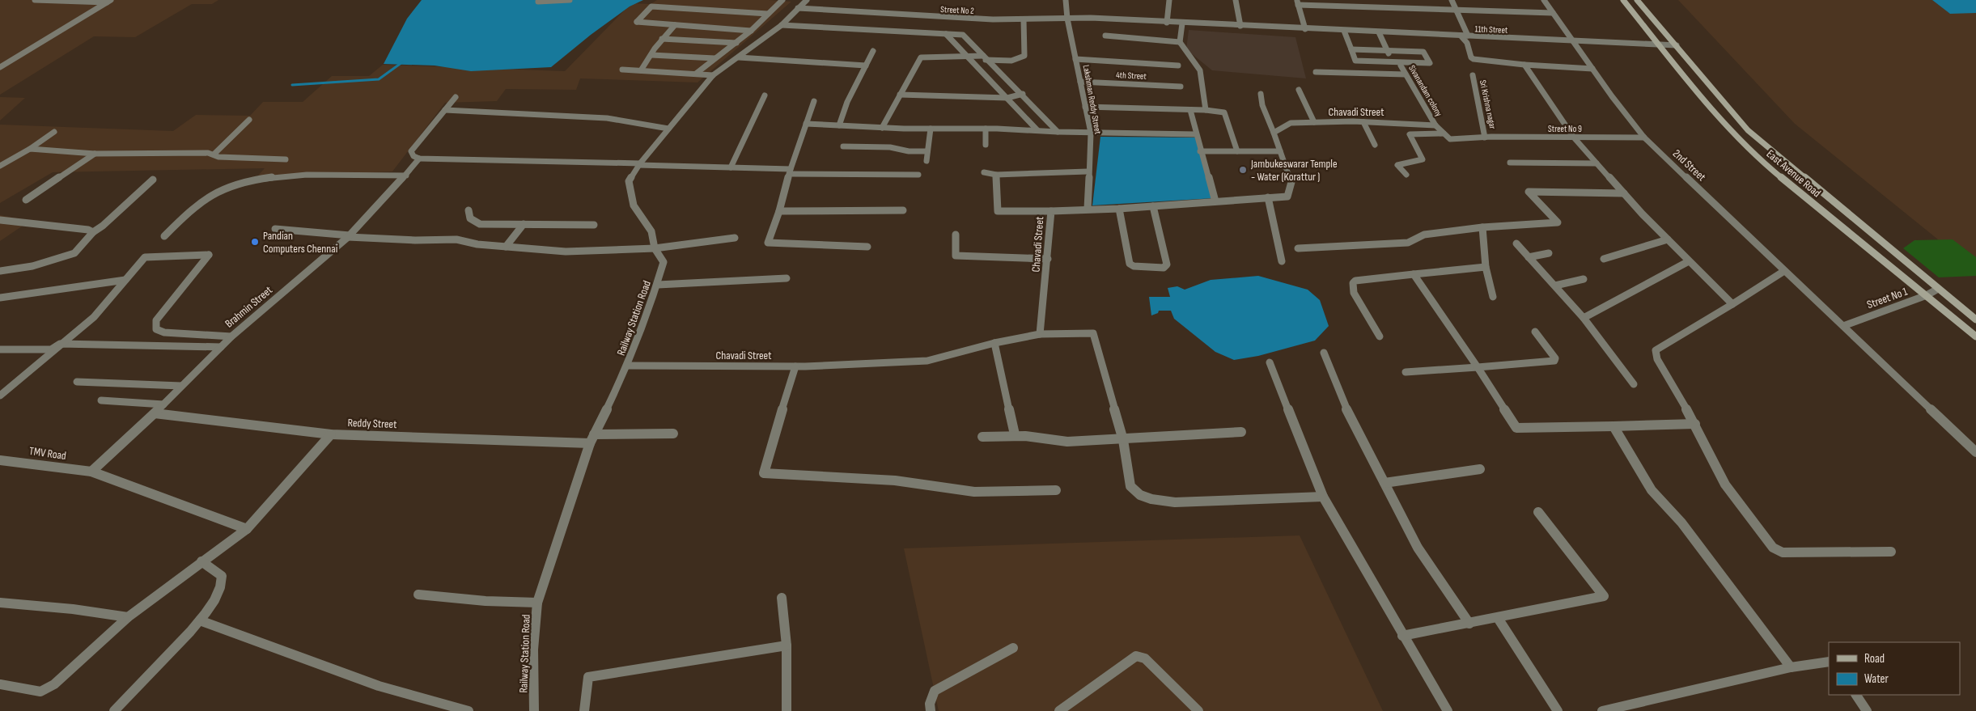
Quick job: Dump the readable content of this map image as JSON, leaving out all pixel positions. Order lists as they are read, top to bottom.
{
  "streets": {
    "main road": ["East Avenue Road"],
    "street": [
      "Street No 2",
      "11th Street",
      "4th Street",
      "Sivanandam colony",
      "Lakshman Reddy Street",
      "Sri Krishna nagar",
      "Chavadi Street",
      "Street No 9",
      "2nd Street",
      "Street No 1",
      "Brahmin Street",
      "Railway Station Road",
      "Reddy Street",
      "TMV Road"
    ]
  },
  "crossings": [
    ["Street No 2", "11th Street"],
    ["Street No 2", "Lakshman Reddy Street"],
    ["Street No 2", "Railway Station Road"],
    ["11th Street", "2nd Street"],
    ["11th Street", "East Avenue Road"],
    ["4th Street", "Lakshman Reddy Street"],
    ["Sivanandam colony", "Chavadi Street"],
    ["Sivanandam colony", "Street No 9"],
    ["Lakshman Reddy Street", "Chavadi Street"],
    ["Sri Krishna nagar", "Street No 9"],
    ["Chavadi Street", "Railway Station Road"],
    ["Street No 9", "2nd Street"],
    ["2nd Street", "Street No 1"],
    ["East Avenue Road", "Street No 1"],
    ["Brahmin Street", "Reddy Street"],
    ["Brahmin Street", "TMV Road"],
    ["Railway Station Road", "Reddy Street"]
  ],
  "places": ["Jambukeswarar Temple - Water (Korattur )", "Pandian Computers Chennai"],
  "legend": ["Road", "Water"]
}
